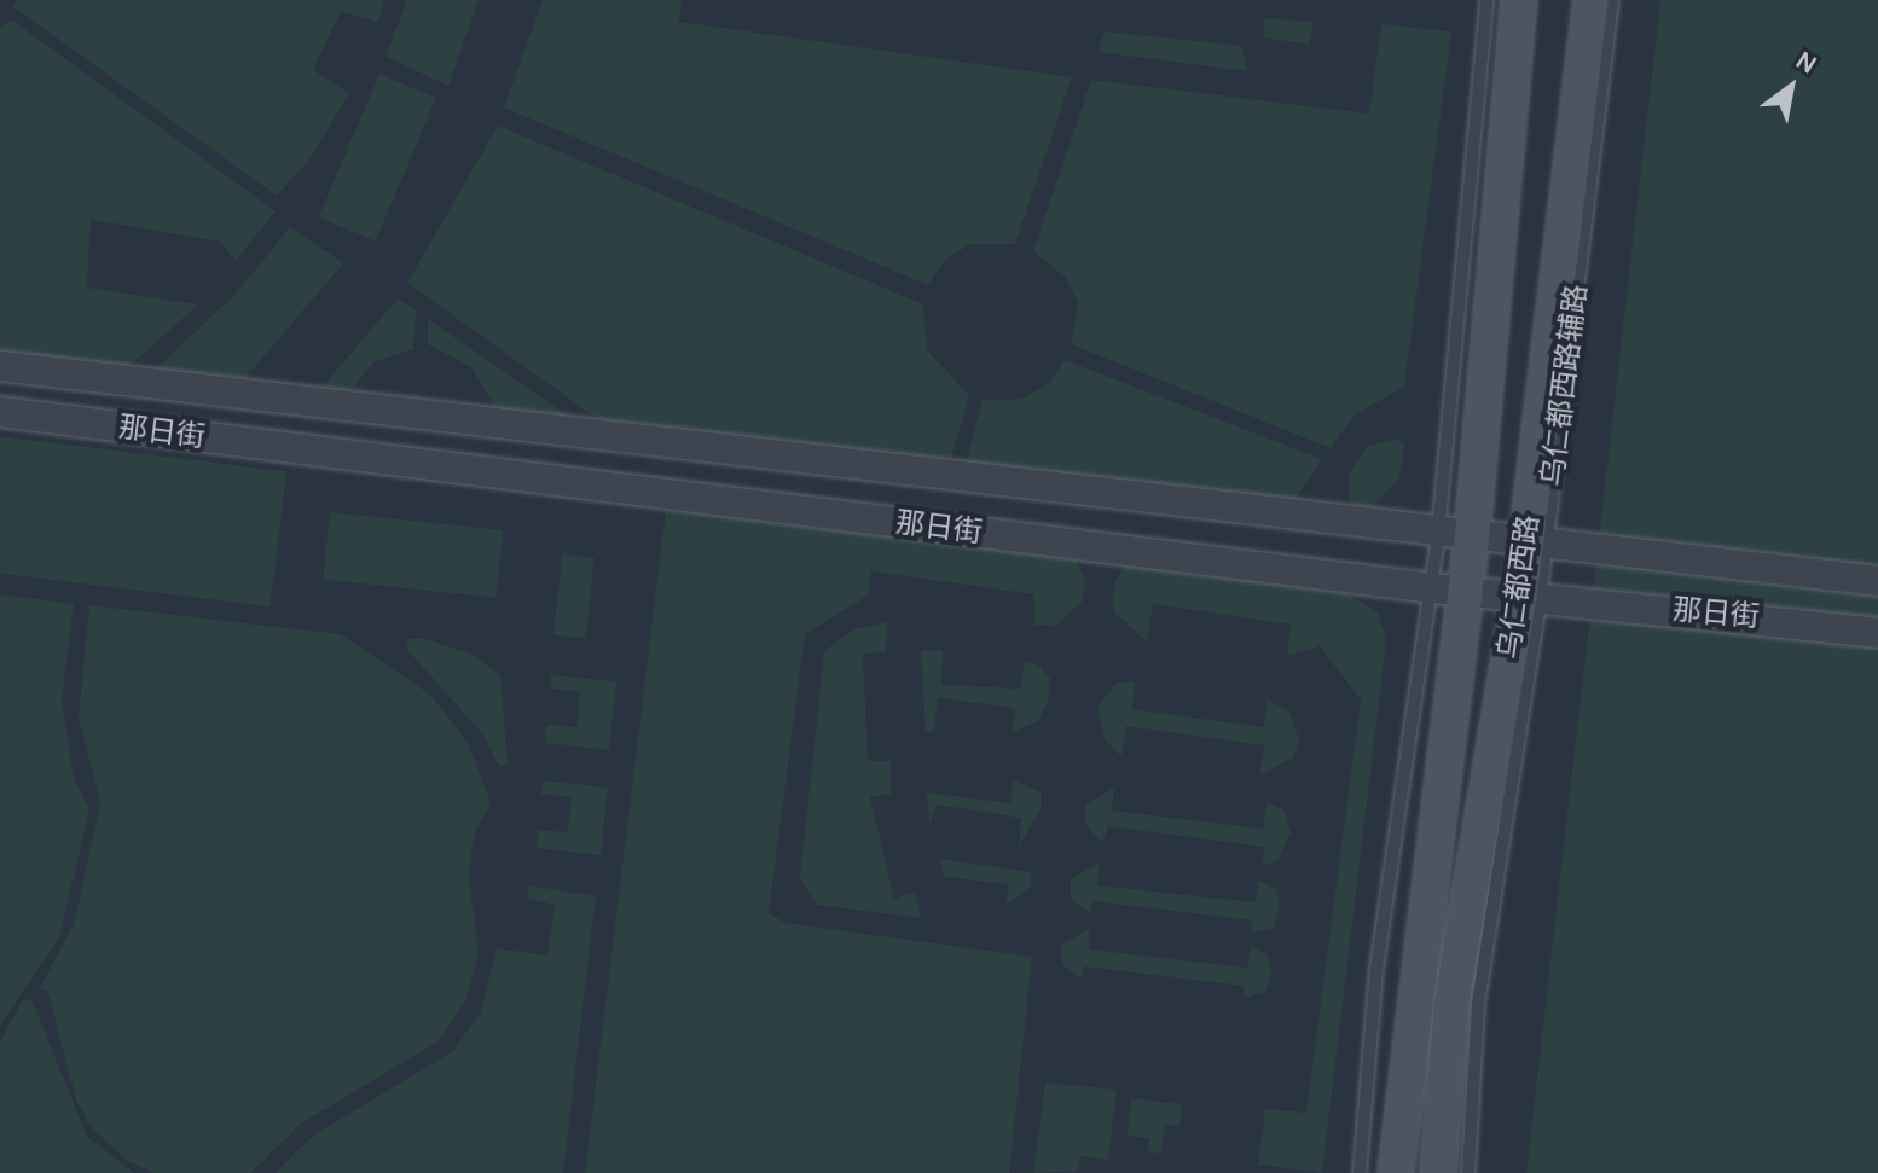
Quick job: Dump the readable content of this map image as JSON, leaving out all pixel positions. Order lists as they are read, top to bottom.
{
  "streets": {
    "main road": ["乌仁都西路"],
    "street": ["那日街"],
    "lane": ["乌仁都西路辅路"]
  },
  "crossings": [
    ["乌仁都西路辅路", "那日街"],
    ["乌仁都西路辅路", "乌仁都西路"],
    ["那日街", "乌仁都西路"]
  ],
  "north": "top right"
}
